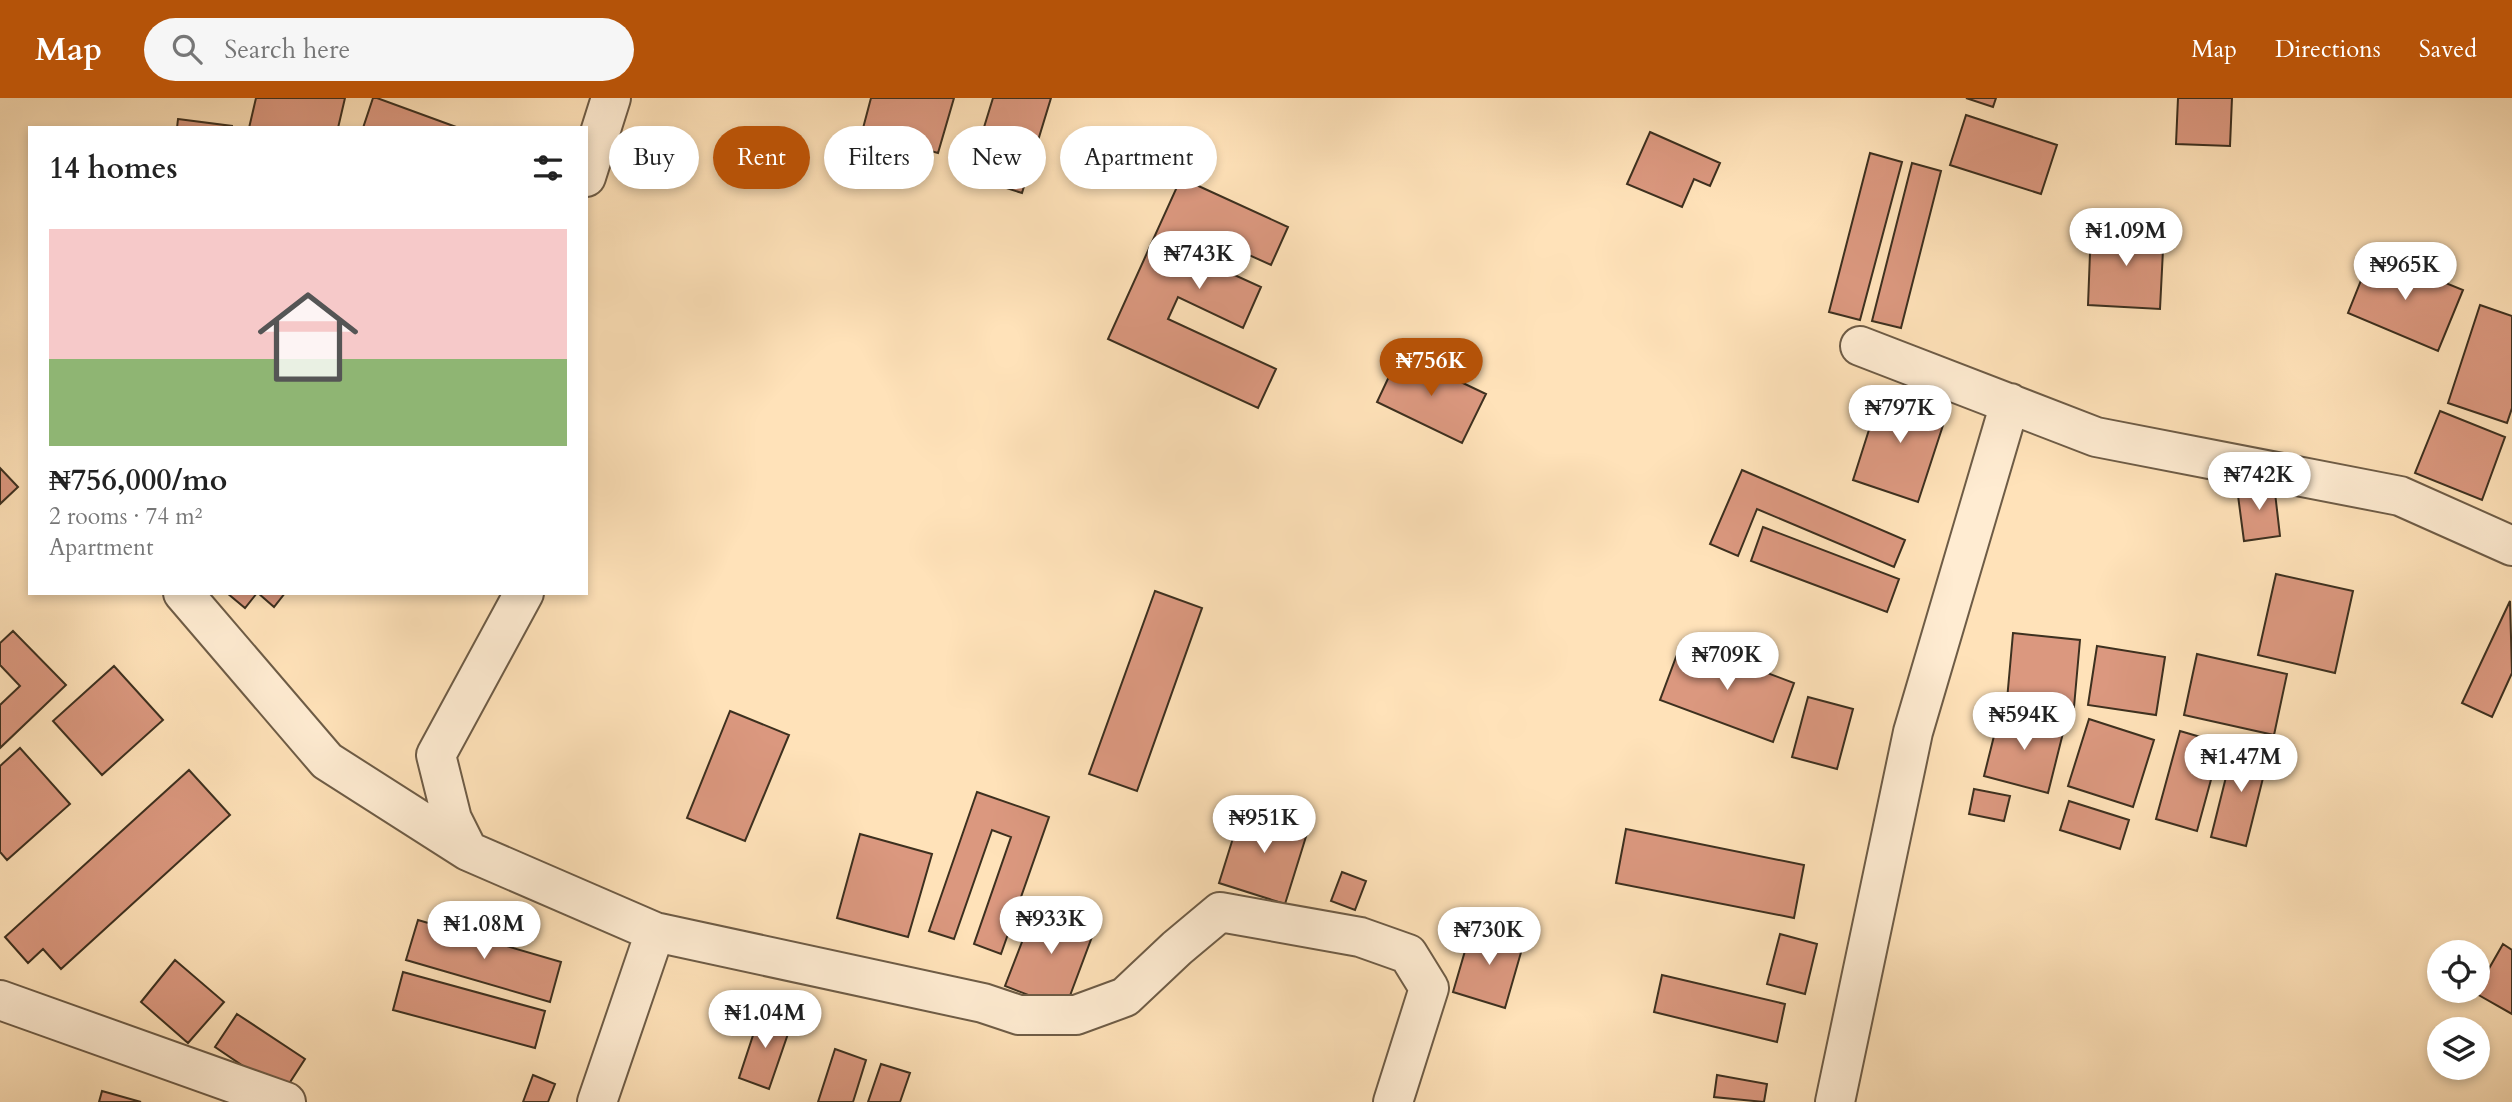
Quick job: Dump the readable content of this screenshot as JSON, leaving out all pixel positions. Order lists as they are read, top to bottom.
{
  "page": {
    "header": "Map",
    "search": "Search here",
    "nav": ["Map", "Directions", "Saved"],
    "chip": [
      "Buy",
      "Rent",
      "Filters",
      "New",
      "Apartment"
    ],
    "heading": "14 homes",
    "price": [
      "₦1.09M",
      "₦743K",
      "₦965K",
      "₦756K",
      "₦797K",
      "₦742K",
      "₦709K",
      "₦594K",
      "₦1.47M",
      "₦951K",
      "₦933K",
      "₦1.08M",
      "₦730K",
      "₦1.04M"
    ],
    "list": [
      {
        "name": "₦756,000/mo",
        "note": "2 rooms · 74 m² · Apartment"
      }
    ]
  }
}
